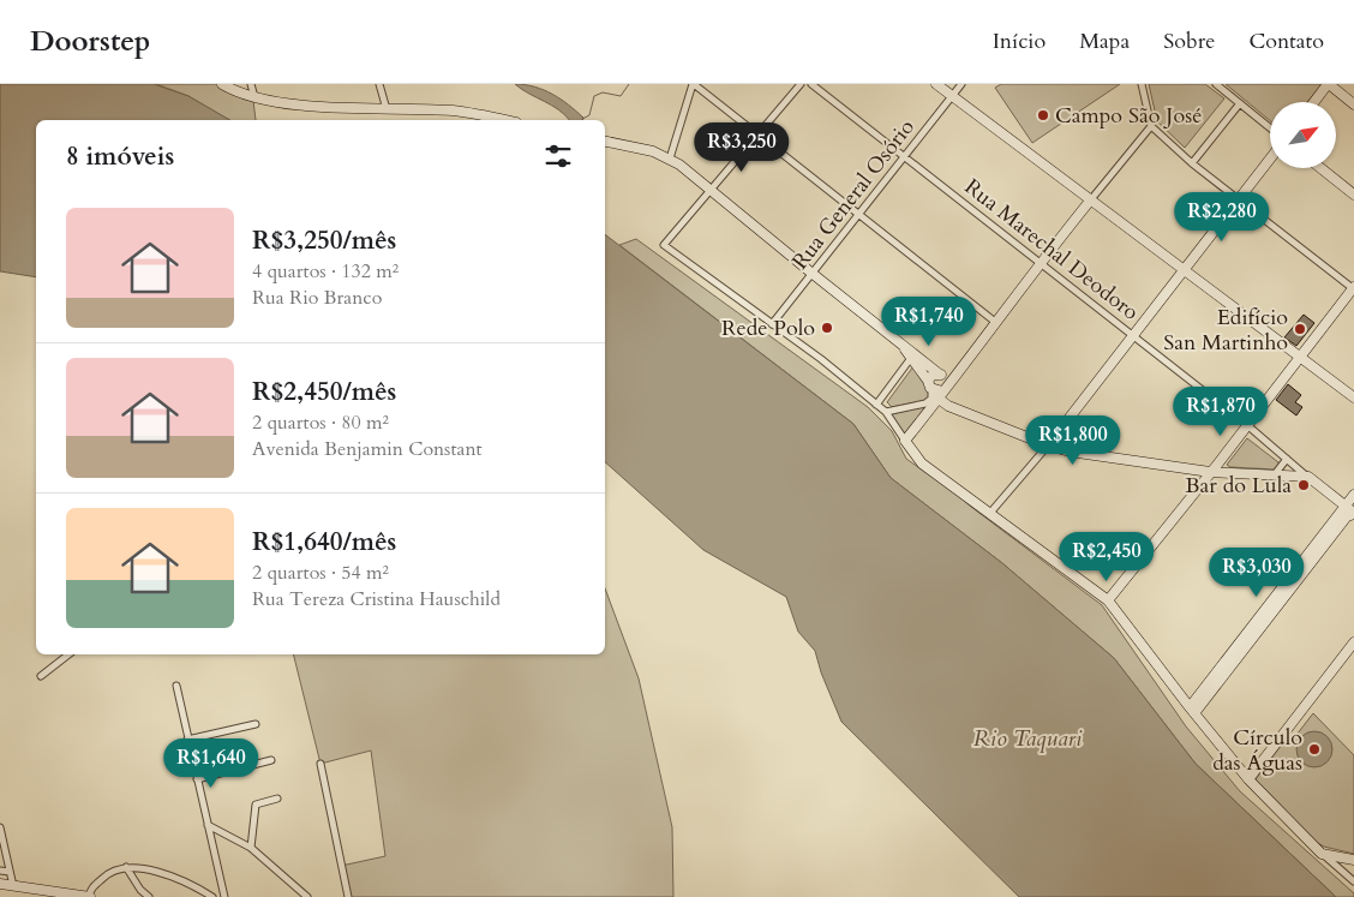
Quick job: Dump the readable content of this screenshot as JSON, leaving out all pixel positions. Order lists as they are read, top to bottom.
{
  "streets": {
    "main road": ["Rua Marechal Deodoro"],
    "street": ["Rua General Osório"]
  },
  "crossings": [
    ["Rua General Osório", "Rua Marechal Deodoro"]
  ],
  "water": ["Rio Taquari"],
  "places": [
    "Campo São José",
    "Rede Polo",
    "Edifício San Martinho",
    "Bar do Lula",
    "Círculo das Águas"
  ],
  "north": "top right",
  "page": {
    "header": "Doorstep",
    "nav": [
      "Início",
      "Mapa",
      "Sobre",
      "Contato"
    ],
    "heading": "8 imóveis",
    "price": [
      "R$3,250",
      "R$2,280",
      "R$1,740",
      "R$1,870",
      "R$1,800",
      "R$2,450",
      "R$3,030",
      "R$1,640"
    ],
    "list": [
      {
        "name": "R$3,250/mês",
        "note": "4 quartos · 132 m² · Rua Rio Branco"
      },
      {
        "name": "R$2,450/mês",
        "note": "2 quartos · 80 m² · Avenida Benjamin Constant"
      },
      {
        "name": "R$1,640/mês",
        "note": "2 quartos · 54 m² · Rua Tereza Cristina Hauschild"
      }
    ]
  }
}
